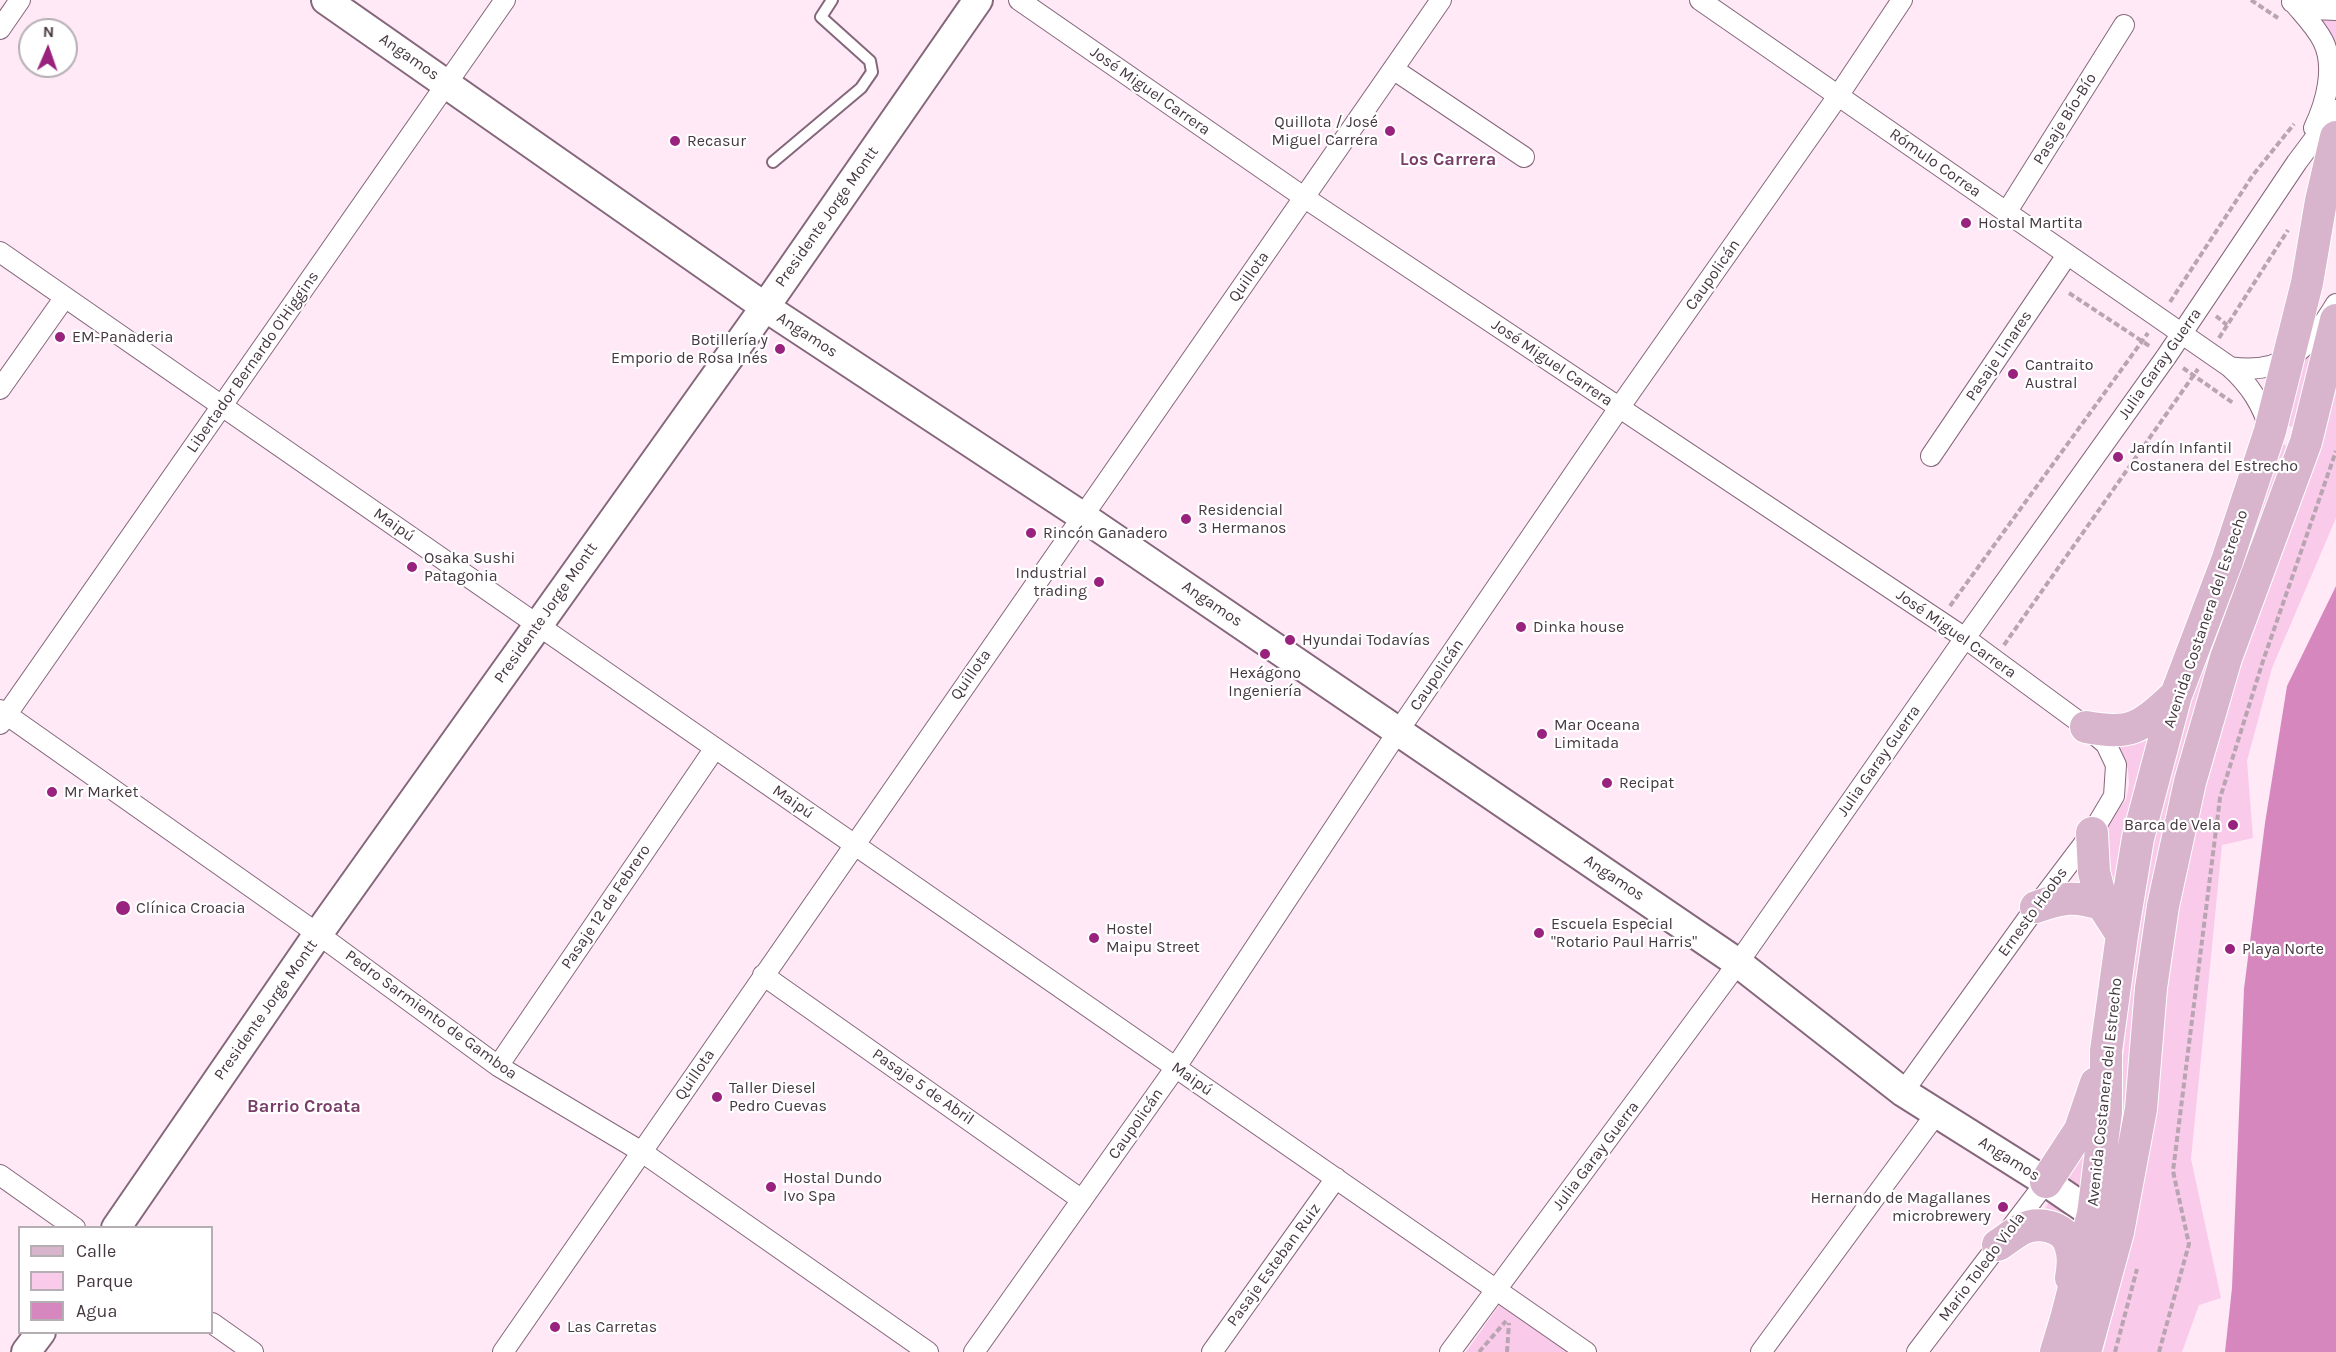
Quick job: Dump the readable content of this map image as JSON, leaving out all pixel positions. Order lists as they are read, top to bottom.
{
  "streets": {
    "main road": ["Avenida Costanera del Estrecho"],
    "street": [
      "Angamos",
      "José Miguel Carrera",
      "Pasaje Bío-Bío",
      "Rómulo Correa",
      "Presidente Jorge Montt",
      "Caupolicán",
      "Quillota",
      "Pasaje Linares",
      "Libertador Bernardo O'Higgins",
      "Julia Garay Guerra",
      "Maipú",
      "Pasaje 12 de Febrero",
      "Ernesto Hoobs",
      "Pedro Sarmiento de Gamboa",
      "Pasaje 5 de Abril",
      "Pasaje Esteban Ruiz",
      "Mario Toledo Viola"
    ]
  },
  "crossings": [
    ["Angamos", "Presidente Jorge Montt"],
    ["Angamos", "Caupolicán"],
    ["Angamos", "Quillota"],
    ["Angamos", "Libertador Bernardo O'Higgins"],
    ["Angamos", "Julia Garay Guerra"],
    ["Angamos", "Avenida Costanera del Estrecho"],
    ["Angamos", "Ernesto Hoobs"],
    ["Angamos", "Mario Toledo Viola"],
    ["José Miguel Carrera", "Caupolicán"],
    ["José Miguel Carrera", "Quillota"],
    ["José Miguel Carrera", "Julia Garay Guerra"],
    ["José Miguel Carrera", "Ernesto Hoobs"],
    ["Pasaje Bío-Bío", "Rómulo Correa"],
    ["Rómulo Correa", "Caupolicán"],
    ["Rómulo Correa", "Pasaje Linares"],
    ["Rómulo Correa", "Julia Garay Guerra"],
    ["Rómulo Correa", "Avenida Costanera del Estrecho"],
    ["Presidente Jorge Montt", "Maipú"],
    ["Presidente Jorge Montt", "Pedro Sarmiento de Gamboa"],
    ["Caupolicán", "Maipú"],
    ["Caupolicán", "Pasaje 5 de Abril"],
    ["Quillota", "Maipú"],
    ["Quillota", "Pedro Sarmiento de Gamboa"],
    ["Quillota", "Pasaje 5 de Abril"],
    ["Libertador Bernardo O'Higgins", "Maipú"],
    ["Libertador Bernardo O'Higgins", "Pedro Sarmiento de Gamboa"],
    ["Julia Garay Guerra", "Maipú"],
    ["Maipú", "Pasaje 12 de Febrero"],
    ["Maipú", "Pasaje Esteban Ruiz"],
    ["Pasaje 12 de Febrero", "Pedro Sarmiento de Gamboa"]
  ],
  "districts": ["Los Carrera", "Barrio Croata"],
  "places": [
    "Quillota / José Miguel Carrera",
    "Recasur",
    "Hostal Martita",
    "EM-Panaderia",
    "Botillería y Emporio de Rosa Inés",
    "Cantraito Austral",
    "Jardín Infantil Costanera del Estrecho",
    "Residencial 3 Hermanos",
    "Rincón Ganadero",
    "Osaka Sushi Patagonia",
    "Industrial trading",
    "Dinka house",
    "Hyundai Todavías",
    "Hexágono Ingeniería",
    "Mar Oceana Limitada",
    "Recipat",
    "Mr Market",
    "Barca de Vela",
    "Clínica Croacia",
    "Escuela Especial \"Rotario Paul Harris\"",
    "Hostel Maipu Street",
    "Playa Norte",
    "Taller Diesel Pedro Cuevas",
    "Hostal Dundo Ivo Spa",
    "Hernando de Magallanes microbrewery",
    "Las Carretas"
  ],
  "legend": ["Calle", "Parque", "Agua"],
  "north": "top"
}
